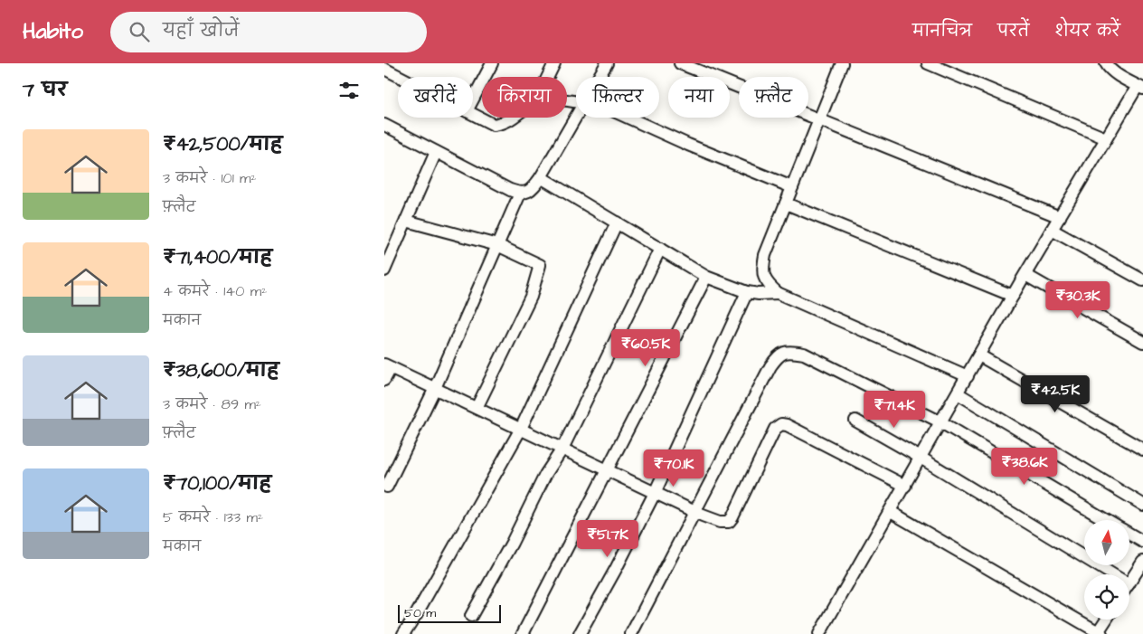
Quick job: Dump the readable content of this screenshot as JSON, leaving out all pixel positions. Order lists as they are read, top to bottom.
{
  "scale_bar": "50 m",
  "north": "top",
  "page": {
    "header": "Habito",
    "search": "यहाँ खोजें",
    "nav": ["मानचित्र", "परतें", "शेयर करें"],
    "heading": "7 घर",
    "chip": [
      "खरीदें",
      "किराया",
      "फ़िल्टर",
      "नया",
      "फ़्लैट"
    ],
    "list": [
      {
        "name": "₹42,500/माह",
        "note": "3 कमरे · 101 m² · फ़्लैट"
      },
      {
        "name": "₹71,400/माह",
        "note": "4 कमरे · 140 m² · मकान"
      },
      {
        "name": "₹38,600/माह",
        "note": "3 कमरे · 89 m² · फ़्लैट"
      },
      {
        "name": "₹70,100/माह",
        "note": "5 कमरे · 133 m² · मकान"
      }
    ],
    "price": [
      "₹30.3K",
      "₹60.5K",
      "₹42.5K",
      "₹71.4K",
      "₹38.6K",
      "₹70.1K",
      "₹51.7K"
    ],
    "scale": "50 m"
  }
}
